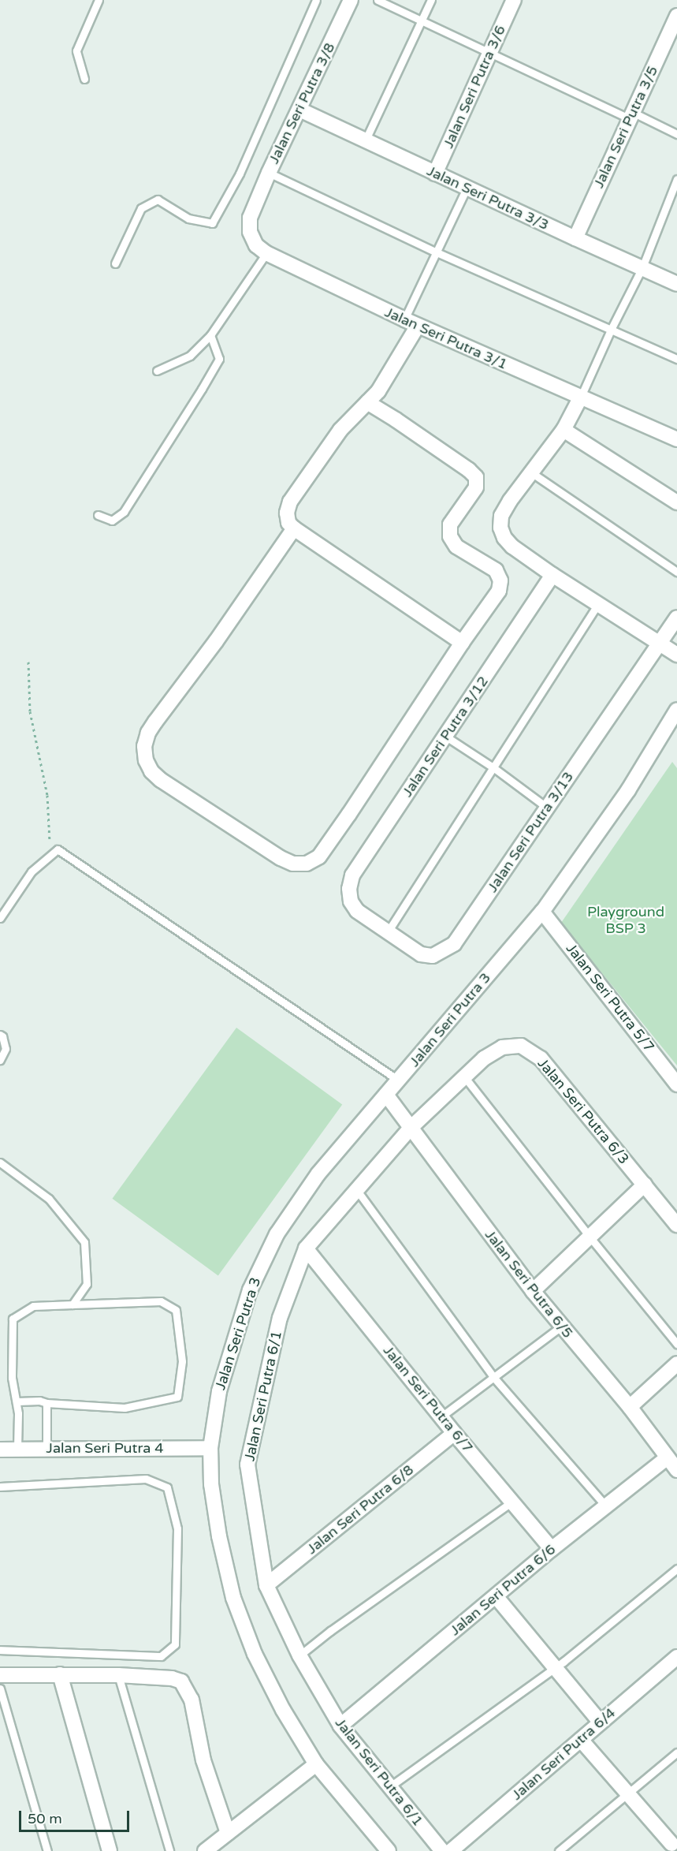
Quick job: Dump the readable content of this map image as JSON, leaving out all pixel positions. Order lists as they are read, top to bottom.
{
  "streets": {
    "street": [
      "Jalan Seri Putra 3/6",
      "Jalan Seri Putra 3/8",
      "Jalan Seri Putra 3/5",
      "Jalan Seri Putra 3/3",
      "Jalan Seri Putra 3/1",
      "Jalan Seri Putra 3/12",
      "Jalan Seri Putra 3/13",
      "Jalan Seri Putra 5/7",
      "Jalan Seri Putra 3",
      "Jalan Seri Putra 6/3",
      "Jalan Seri Putra 6/5",
      "Jalan Seri Putra 6/1",
      "Jalan Seri Putra 6/7",
      "Jalan Seri Putra 4",
      "Jalan Seri Putra 6/8",
      "Jalan Seri Putra 6/6",
      "Jalan Seri Putra 6/4"
    ]
  },
  "crossings": [
    ["Jalan Seri Putra 3/6", "Jalan Seri Putra 3/3"],
    ["Jalan Seri Putra 3/8", "Jalan Seri Putra 3/3"],
    ["Jalan Seri Putra 3/8", "Jalan Seri Putra 3/1"],
    ["Jalan Seri Putra 3/5", "Jalan Seri Putra 3/3"],
    ["Jalan Seri Putra 3/12", "Jalan Seri Putra 3/13"],
    ["Jalan Seri Putra 5/7", "Jalan Seri Putra 3"],
    ["Jalan Seri Putra 3", "Jalan Seri Putra 6/5"],
    ["Jalan Seri Putra 3", "Jalan Seri Putra 4"],
    ["Jalan Seri Putra 6/3", "Jalan Seri Putra 6/5"],
    ["Jalan Seri Putra 6/3", "Jalan Seri Putra 6/1"],
    ["Jalan Seri Putra 6/5", "Jalan Seri Putra 6/1"],
    ["Jalan Seri Putra 6/5", "Jalan Seri Putra 6/6"],
    ["Jalan Seri Putra 6/1", "Jalan Seri Putra 6/7"],
    ["Jalan Seri Putra 6/1", "Jalan Seri Putra 6/8"],
    ["Jalan Seri Putra 6/1", "Jalan Seri Putra 6/6"],
    ["Jalan Seri Putra 6/7", "Jalan Seri Putra 6/8"],
    ["Jalan Seri Putra 6/7", "Jalan Seri Putra 6/6"]
  ],
  "parks": ["Playground BSP 3"],
  "scale_bar": "50 m"
}
